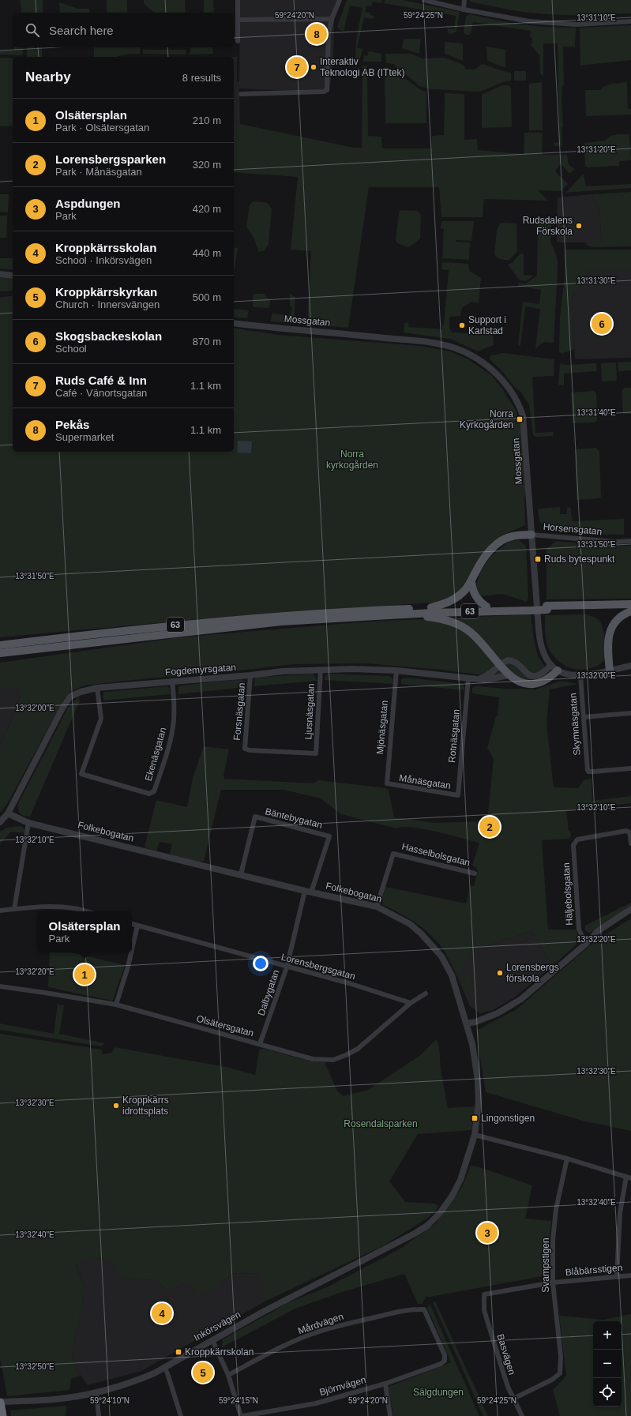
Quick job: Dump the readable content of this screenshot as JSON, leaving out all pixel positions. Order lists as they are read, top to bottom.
{
  "streets": {
    "main road": ["63"],
    "street": [
      "Mossgatan",
      "Horsensgatan",
      "Fogdemyrsgatan",
      "Forsnäsgatan",
      "Ljusnäsgatan",
      "Skymnäsgatan",
      "Mjönäsgatan",
      "Rotnäsgatan",
      "Ekenäsgatan",
      "Månäsgatan",
      "Bäntebygatan",
      "Folkebogatan",
      "Hasselbolsgatan",
      "Häljebolsgatan",
      "Lorensbergsgatan",
      "Dalbygatan",
      "Olsätersgatan",
      "Svampstigen",
      "Blåbärsstigen",
      "Mårdvägen",
      "Inkörsvägen",
      "Basvägen",
      "Björnvägen"
    ]
  },
  "crossings": [
    ["Mossgatan", "Horsensgatan"],
    ["Mossgatan", "Fogdemyrsgatan"],
    ["Fogdemyrsgatan", "Forsnäsgatan"],
    ["Fogdemyrsgatan", "Ljusnäsgatan"],
    ["Fogdemyrsgatan", "Mjönäsgatan"],
    ["Fogdemyrsgatan", "Rotnäsgatan"],
    ["Fogdemyrsgatan", "Ekenäsgatan"],
    ["Fogdemyrsgatan", "Folkebogatan"],
    ["Forsnäsgatan", "Ljusnäsgatan"],
    ["Mjönäsgatan", "Månäsgatan"],
    ["Rotnäsgatan", "Månäsgatan"],
    ["Bäntebygatan", "Folkebogatan"],
    ["Bäntebygatan", "Dalbygatan"],
    ["Folkebogatan", "Hasselbolsgatan"],
    ["Folkebogatan", "Dalbygatan"],
    ["Folkebogatan", "Inkörsvägen"],
    ["Lorensbergsgatan", "Dalbygatan"],
    ["Lorensbergsgatan", "Olsätersgatan"],
    ["Dalbygatan", "Olsätersgatan"],
    ["Svampstigen", "Blåbärsstigen"],
    ["Svampstigen", "Basvägen"],
    ["Blåbärsstigen", "Basvägen"],
    ["Mårdvägen", "Björnvägen"]
  ],
  "parks": ["Norra kyrkogården", "Rosendalsparken", "Sälgdungen"],
  "places": {
    "other": [
      "Interaktiv Teknologi AB (ITtek)",
      "Rudsdalens Förskola",
      "Support i Karlstad",
      "Lorensbergs förskola",
      "Kroppkärrs idrottsplats"
    ],
    "transit": [
      "Norra Kyrkogården",
      "Ruds bytespunkt",
      "Lingonstigen",
      "Kroppkärrskolan"
    ]
  },
  "page": {
    "search": "Search here",
    "pins": [
      "8",
      "7",
      "6",
      "2",
      "1",
      "3",
      "4",
      "5"
    ],
    "heading": ["Nearby", "8 results"],
    "list": [
      {
        "mark": "1",
        "name": "Olsätersplan",
        "note": "Park · Olsätersgatan",
        "value": "210 m"
      },
      {
        "mark": "2",
        "name": "Lorensbergsparken",
        "note": "Park · Månäsgatan",
        "value": "320 m"
      },
      {
        "mark": "3",
        "name": "Aspdungen",
        "note": "Park",
        "value": "420 m"
      },
      {
        "mark": "4",
        "name": "Kroppkärrsskolan",
        "note": "School · Inkörsvägen",
        "value": "440 m"
      },
      {
        "mark": "5",
        "name": "Kroppkärrskyrkan",
        "note": "Church · Innersvängen",
        "value": "500 m"
      },
      {
        "mark": "6",
        "name": "Skogsbackeskolan",
        "note": "School",
        "value": "870 m"
      },
      {
        "mark": "7",
        "name": "Ruds Café & Inn",
        "note": "Café · Vänortsgatan",
        "value": "1.1 km"
      },
      {
        "mark": "8",
        "name": "Pekås",
        "note": "Supermarket",
        "value": "1.1 km"
      }
    ],
    "popup": ["Olsätersplan", "Park"],
    "map_buttons": ["+", "−"]
  },
  "coordinates": [
    "59°24'20\"N",
    "59°24'25\"N",
    "13°31'10\"E",
    "13°31'20\"E",
    "13°31'30\"E",
    "13°31'40\"E",
    "13°31'50\"E",
    "13°32'00\"E",
    "13°32'10\"E",
    "13°32'20\"E",
    "13°32'30\"E",
    "13°32'40\"E",
    "13°32'50\"E",
    "59°24'10\"N",
    "59°24'15\"N"
  ]
}
